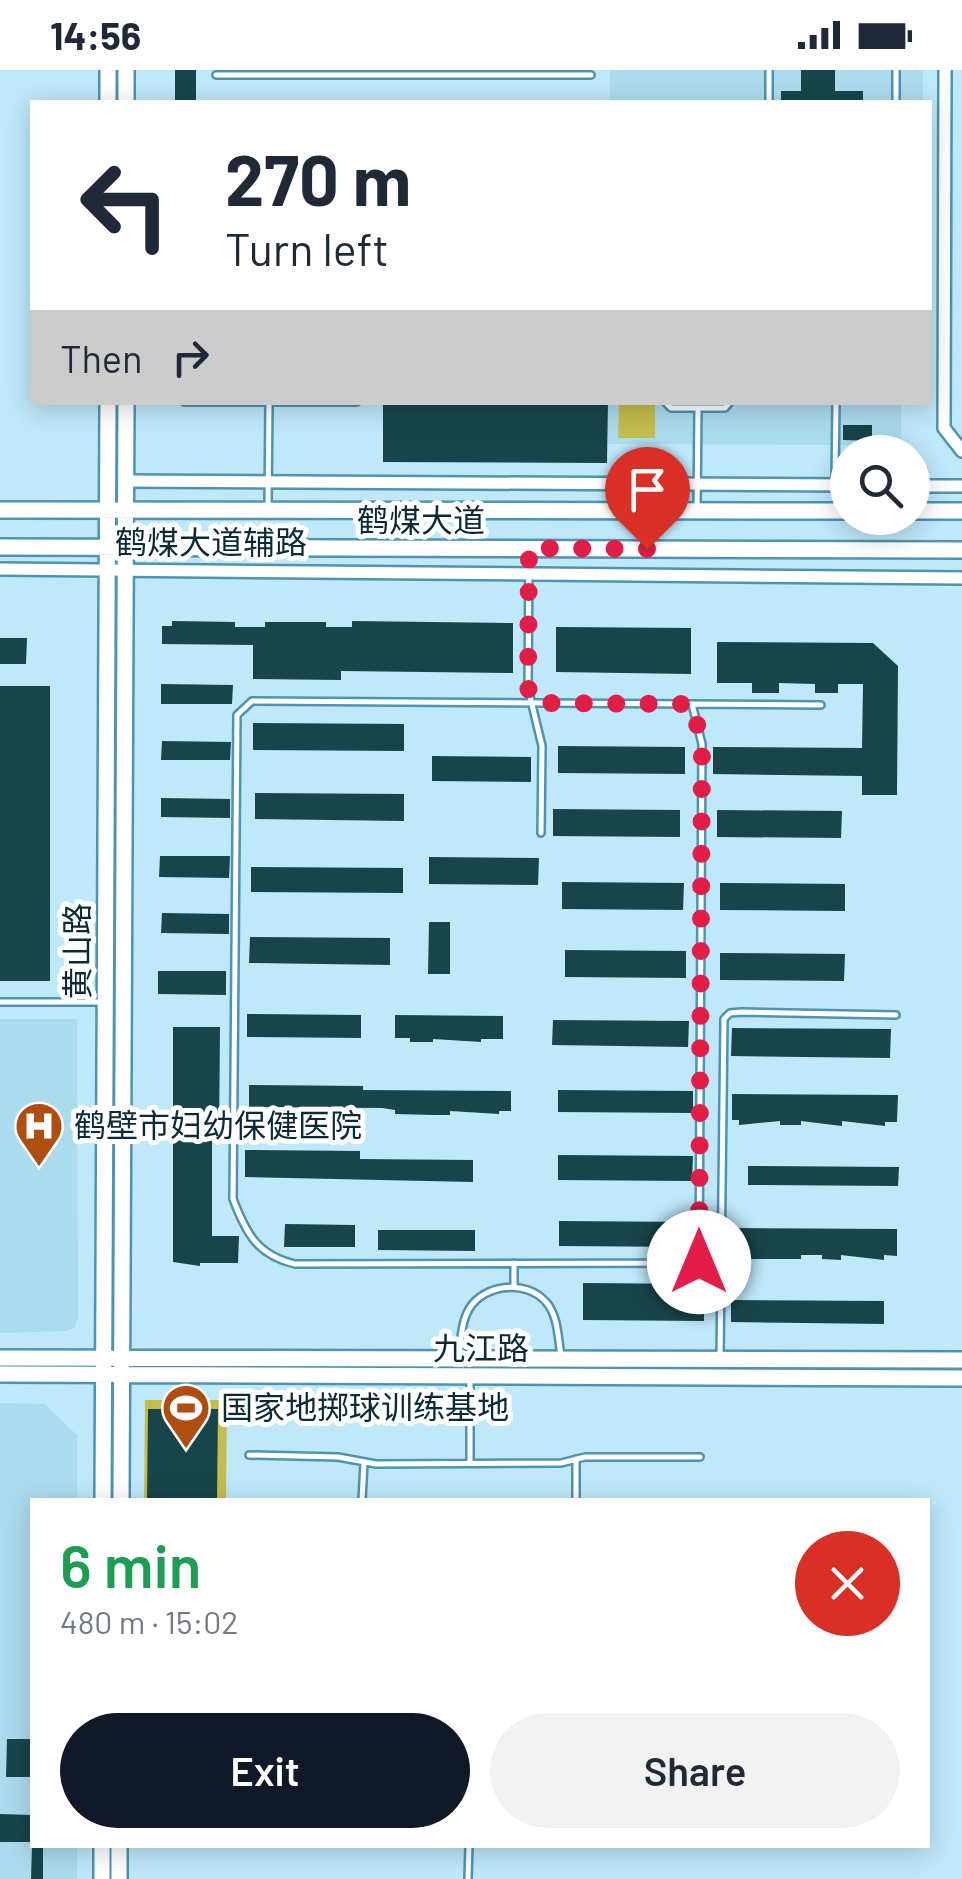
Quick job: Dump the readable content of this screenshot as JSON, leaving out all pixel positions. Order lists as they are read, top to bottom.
{
  "streets": {
    "street": [
      "鹤煤大道",
      "鹤煤大道辅路",
      "黄山路",
      "九江路"
    ]
  },
  "crossings": [
    ["鹤煤大道", "黄山路"],
    ["鹤煤大道辅路", "黄山路"],
    ["黄山路", "九江路"]
  ],
  "places": {
    "hospital": ["鹤壁市妇幼保健医院"],
    "sports": ["国家地掷球训练基地"]
  },
  "page": {
    "status": "14:56",
    "turn": ["270 m", "Turn left"],
    "then": "Then",
    "heading": ["6 min", "480 m · 15:02"],
    "buttons": ["Exit", "Share"]
  }
}
